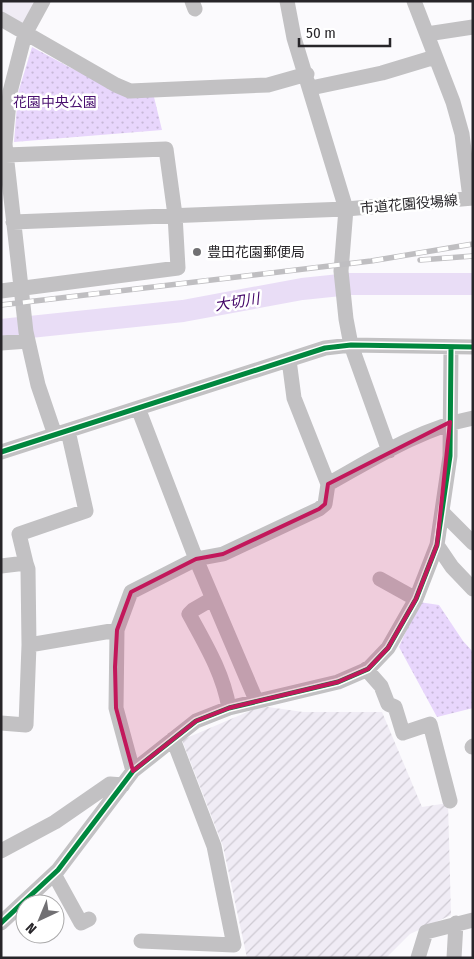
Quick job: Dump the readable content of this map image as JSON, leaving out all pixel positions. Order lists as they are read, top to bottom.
{
  "streets": {
    "street": ["市道花園役場線"]
  },
  "water": ["大切川"],
  "parks": ["花園中央公園"],
  "places": ["豊田花園郵便局"],
  "scale_bar": "50 m",
  "north": "bottom left"
}
